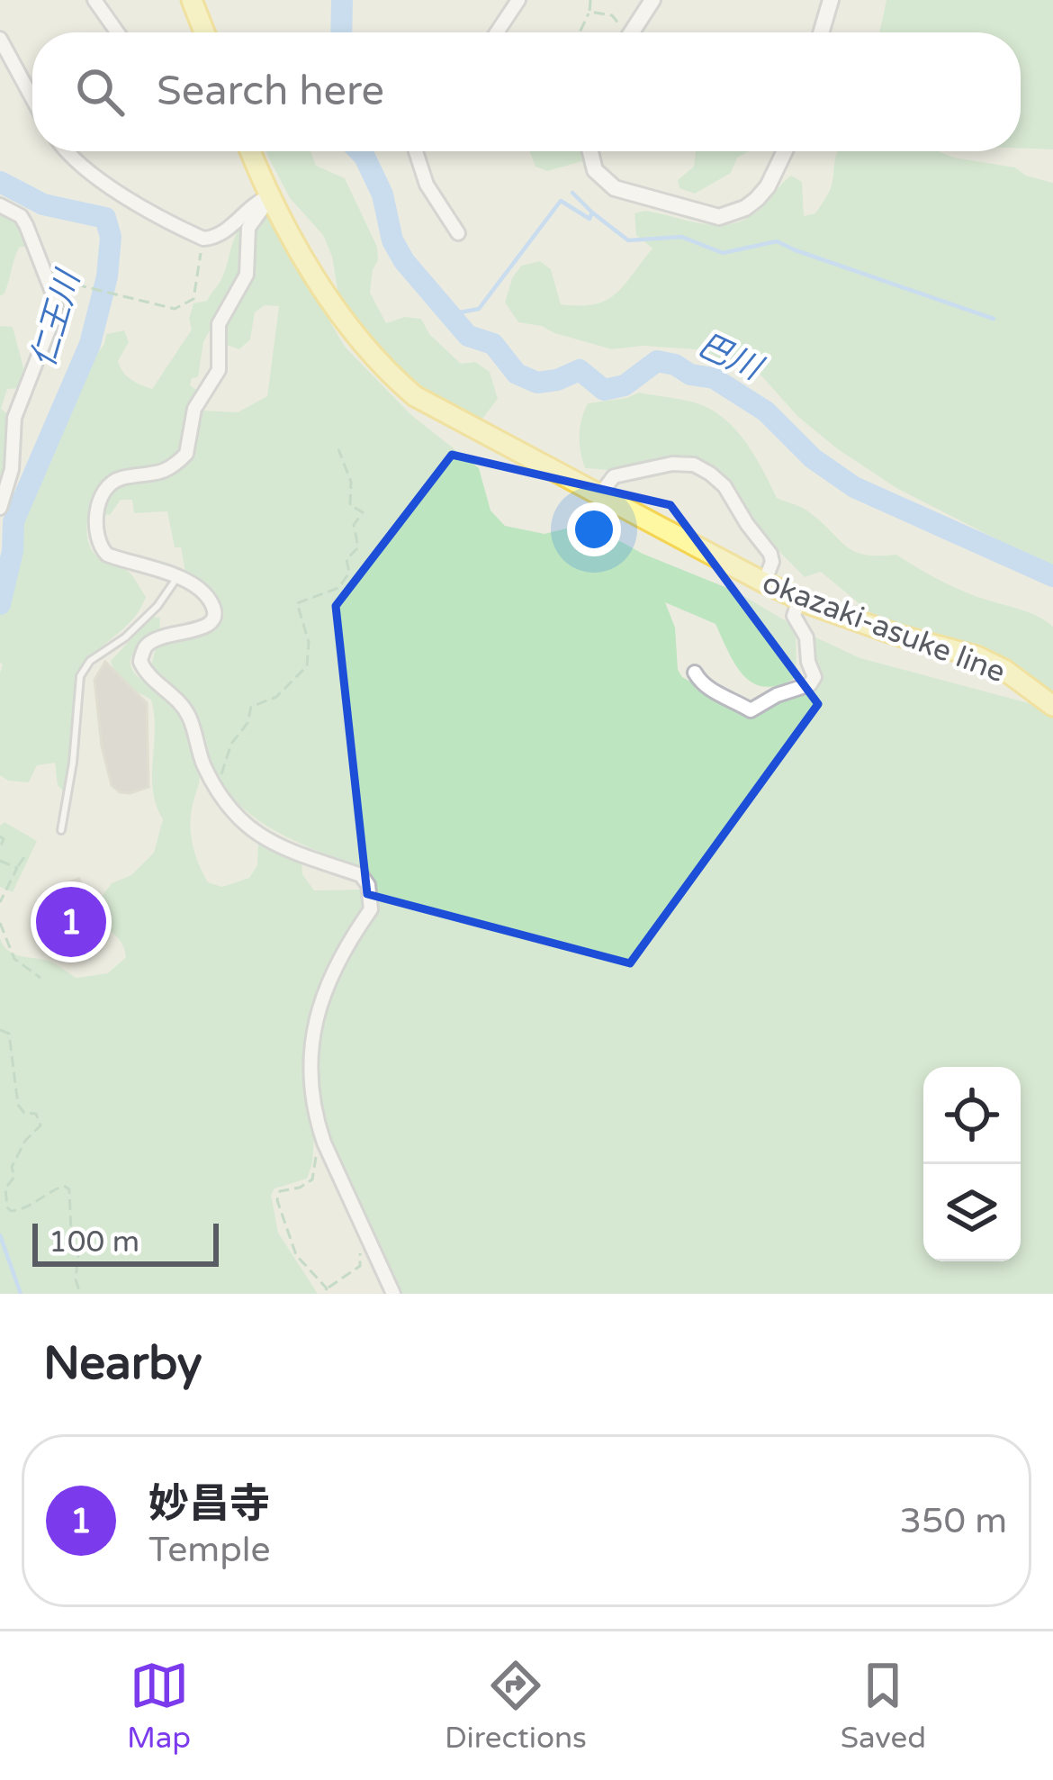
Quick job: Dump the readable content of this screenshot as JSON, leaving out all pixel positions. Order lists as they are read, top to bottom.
{
  "streets": {
    "main road": ["okazaki-asuke line"]
  },
  "water": ["仁王川", "巴川"],
  "scale_bar": "100 m",
  "page": {
    "search": "Search here",
    "pins": "1",
    "scale": "100 m",
    "heading": "Nearby",
    "list": [
      {
        "mark": "1",
        "name": "妙昌寺",
        "note": "Temple",
        "value": "350 m"
      }
    ],
    "nav": ["Map", "Directions", "Saved"]
  }
}
